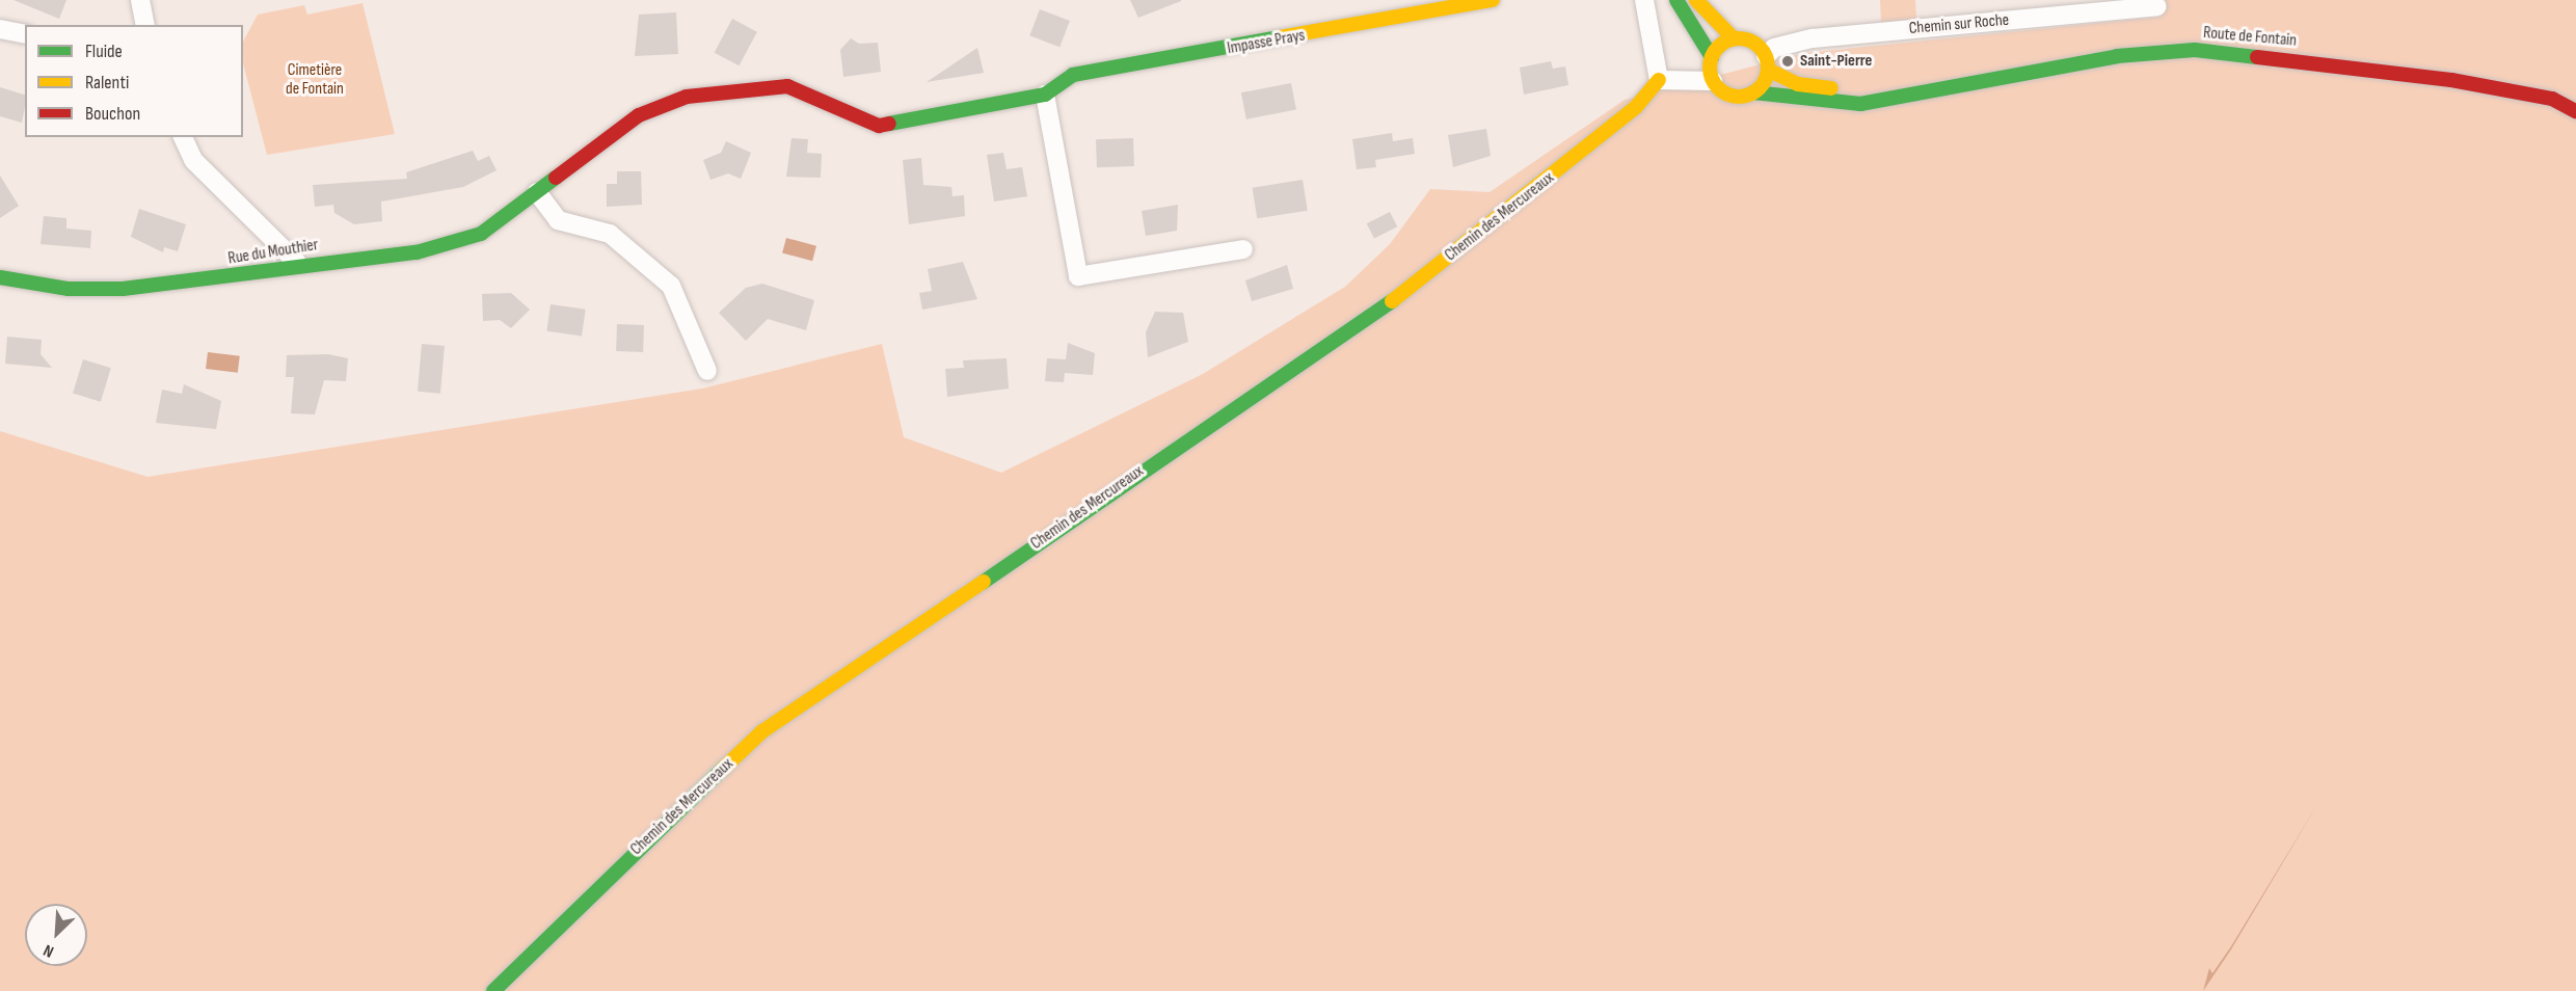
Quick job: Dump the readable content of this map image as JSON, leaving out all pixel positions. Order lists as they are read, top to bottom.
{
  "streets": {
    "street": [
      "Chemin sur Roche",
      "Route de Fontain",
      "Impasse Prays",
      "Chemin des Mercureaux",
      "Rue du Mouthier"
    ]
  },
  "crossings": [
    ["Chemin sur Roche", "Route de Fontain"],
    ["Impasse Prays", "Rue du Mouthier"]
  ],
  "parks": ["Cimetière de Fontain"],
  "places": ["Saint-Pierre"],
  "legend": ["Fluide", "Ralenti", "Bouchon"],
  "north": "bottom left"
}
